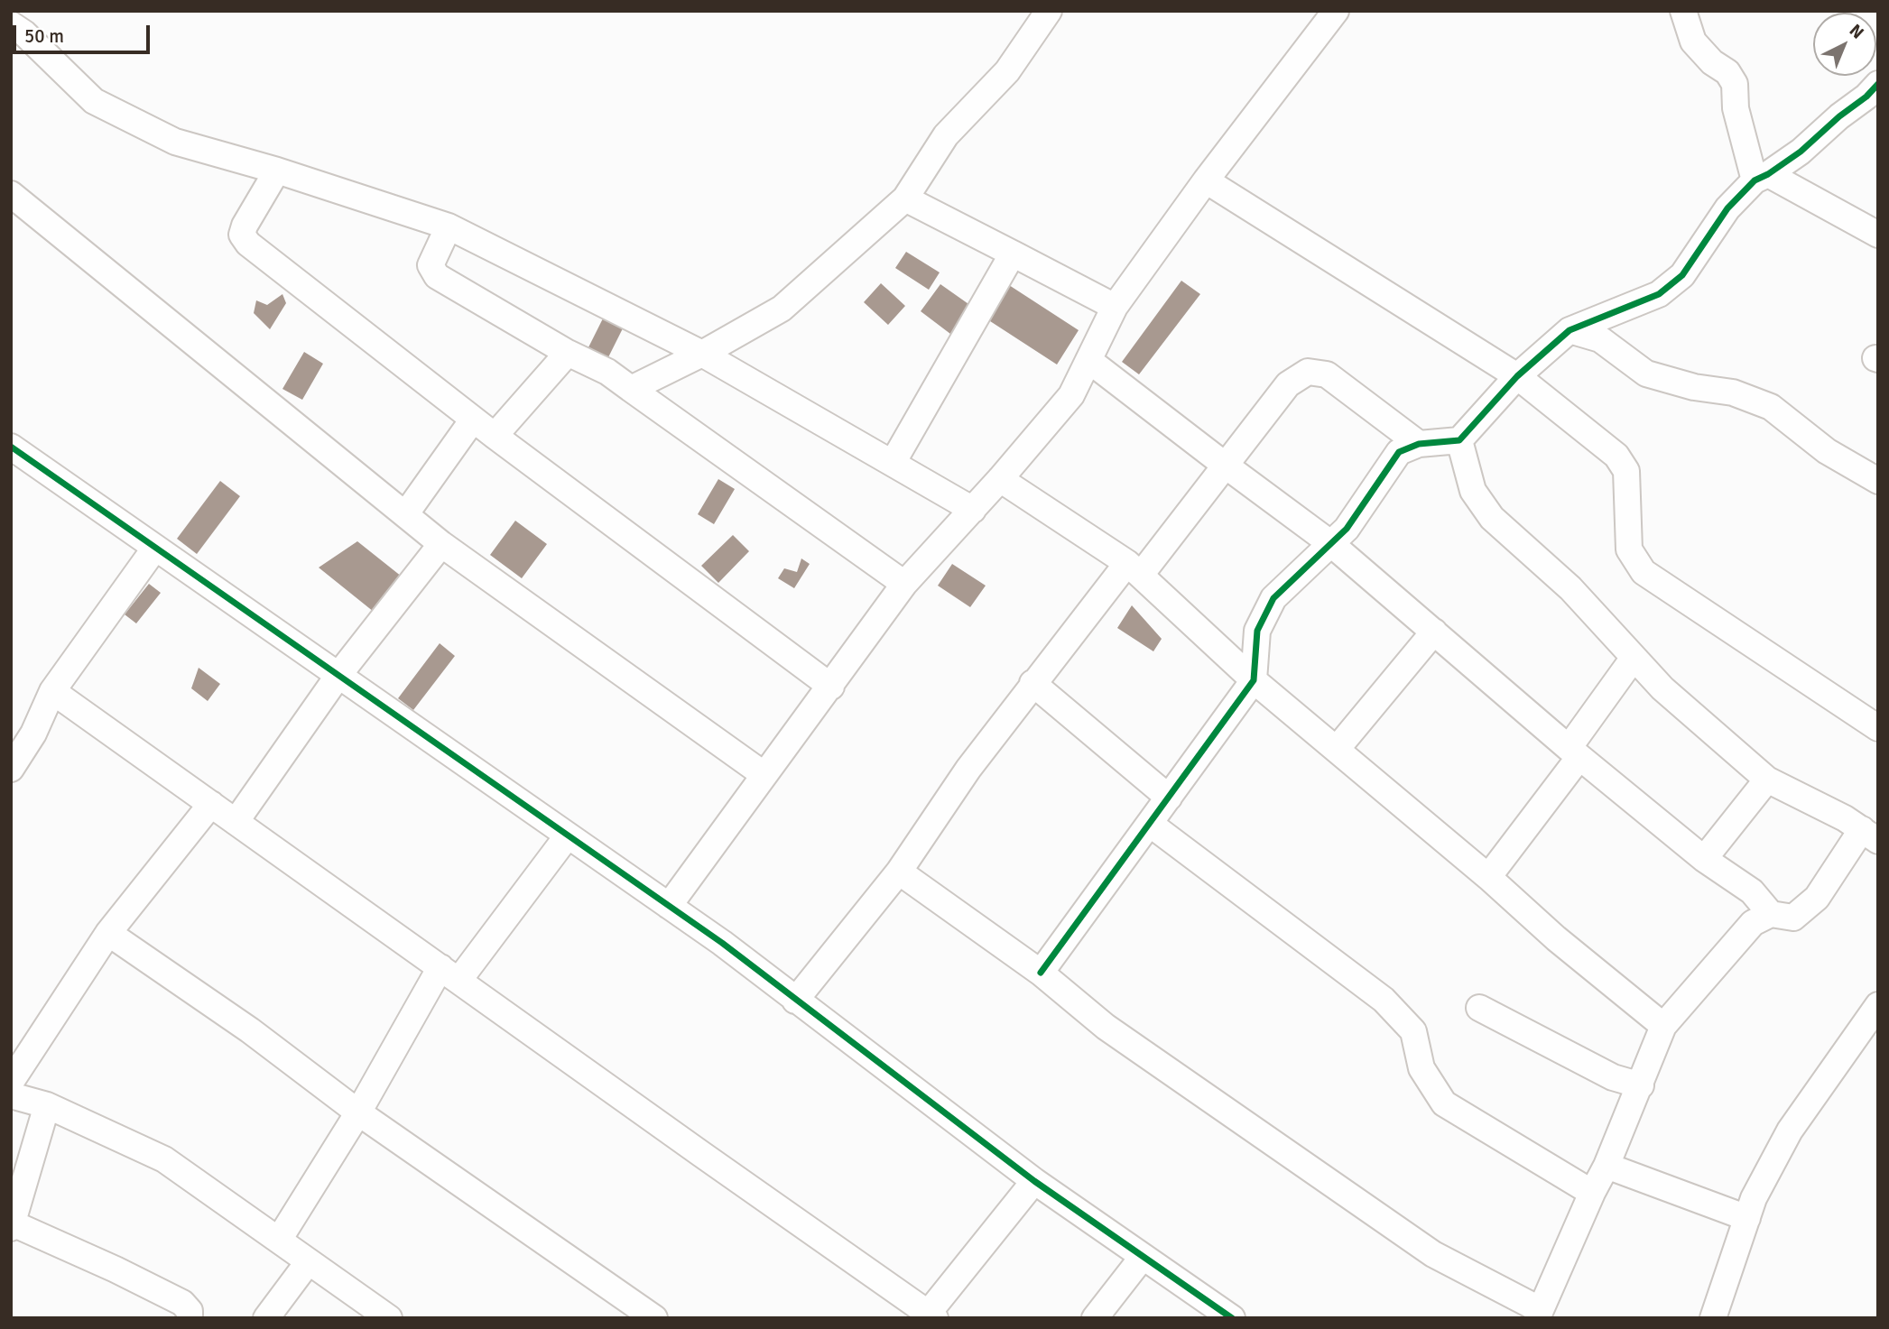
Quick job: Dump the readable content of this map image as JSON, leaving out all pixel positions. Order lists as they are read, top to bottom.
{
  "scale_bar": "50 m",
  "north": "top right"
}
